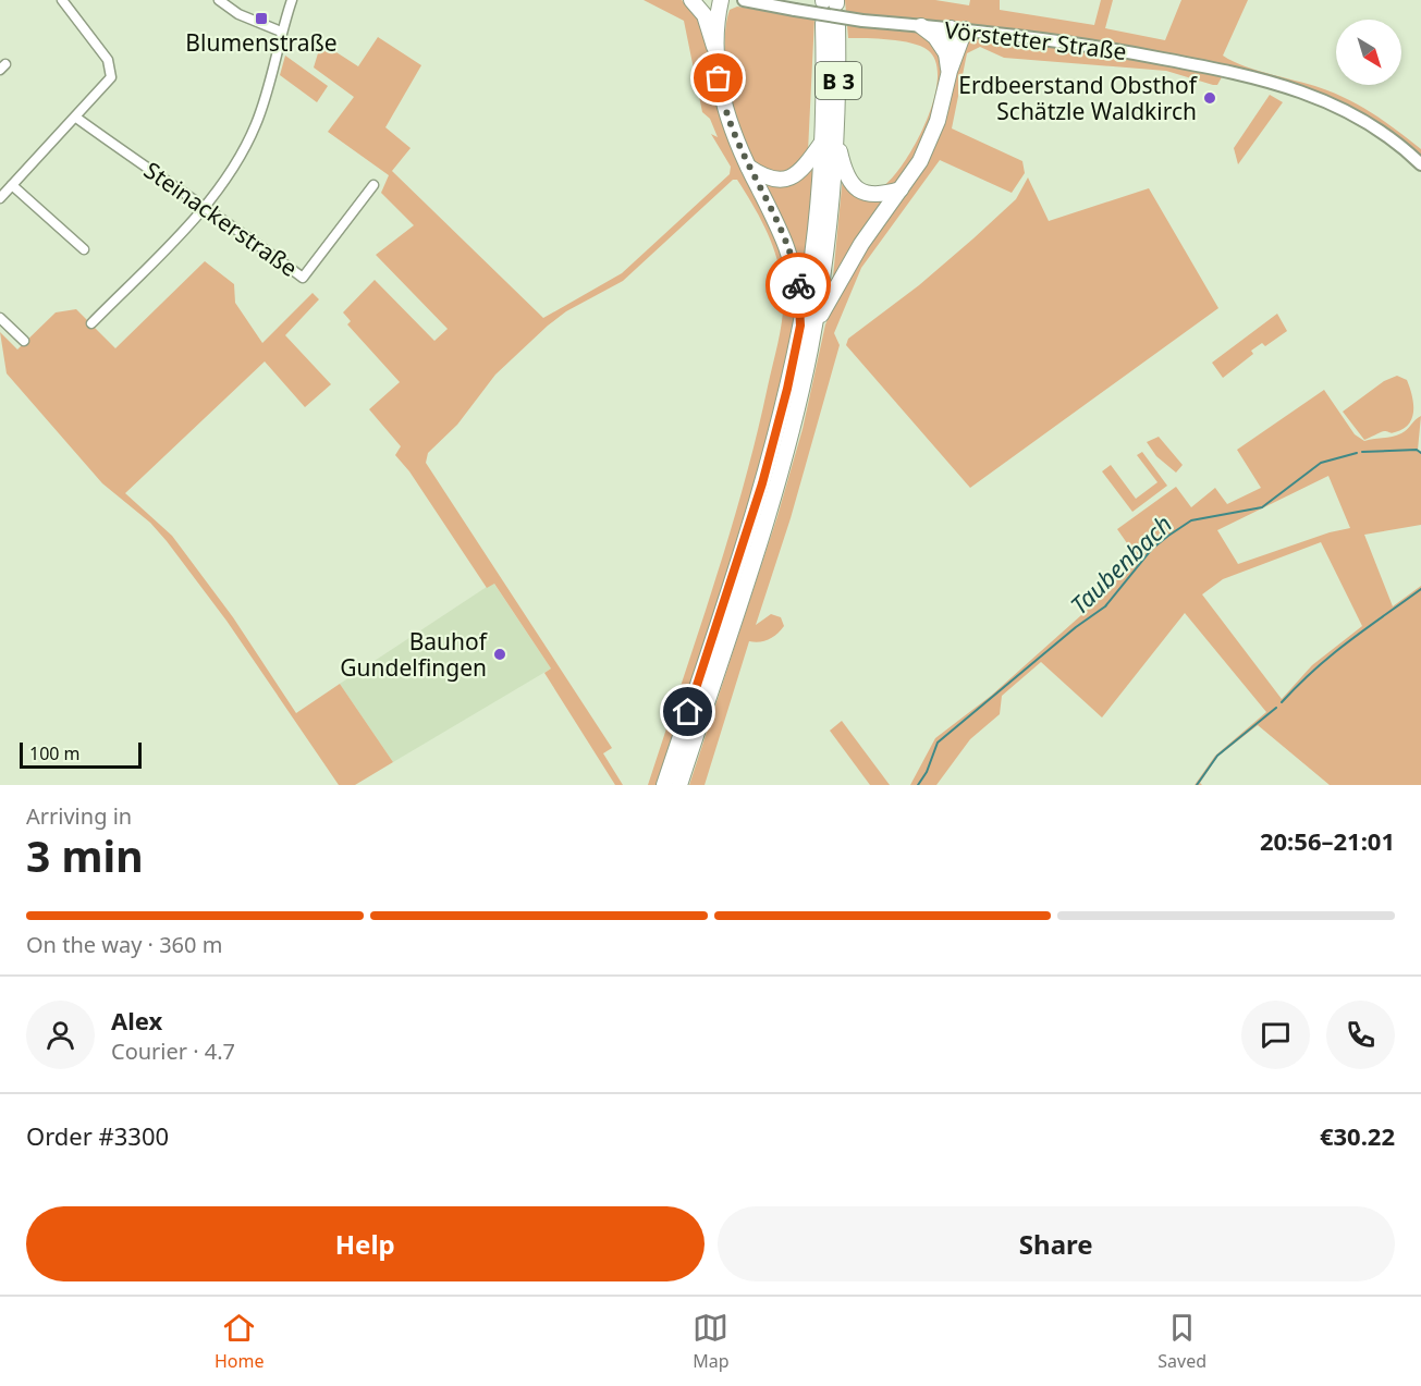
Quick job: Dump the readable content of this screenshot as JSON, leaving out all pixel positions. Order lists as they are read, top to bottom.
{
  "streets": {
    "highway": ["B 3"],
    "street": ["Vörstetter Straße", "Steinackerstraße"]
  },
  "water": ["Taubenbach"],
  "places": {
    "transit": ["Blumenstraße"],
    "other": ["Erdbeerstand Obsthof Schätzle Waldkirch", "Bauhof Gundelfingen"]
  },
  "scale_bar": "100 m",
  "north": "bottom right",
  "page": {
    "scale": "100 m",
    "heading": ["3 min", "Arriving in", "20:56–21:01"],
    "panel": [
      "Alex",
      "Courier · 4.7",
      "Order #3300",
      "€30.22"
    ],
    "bar": "On the way · 360 m",
    "buttons": ["Help", "Share"],
    "tabs": ["Home", "Map", "Saved"]
  }
}
